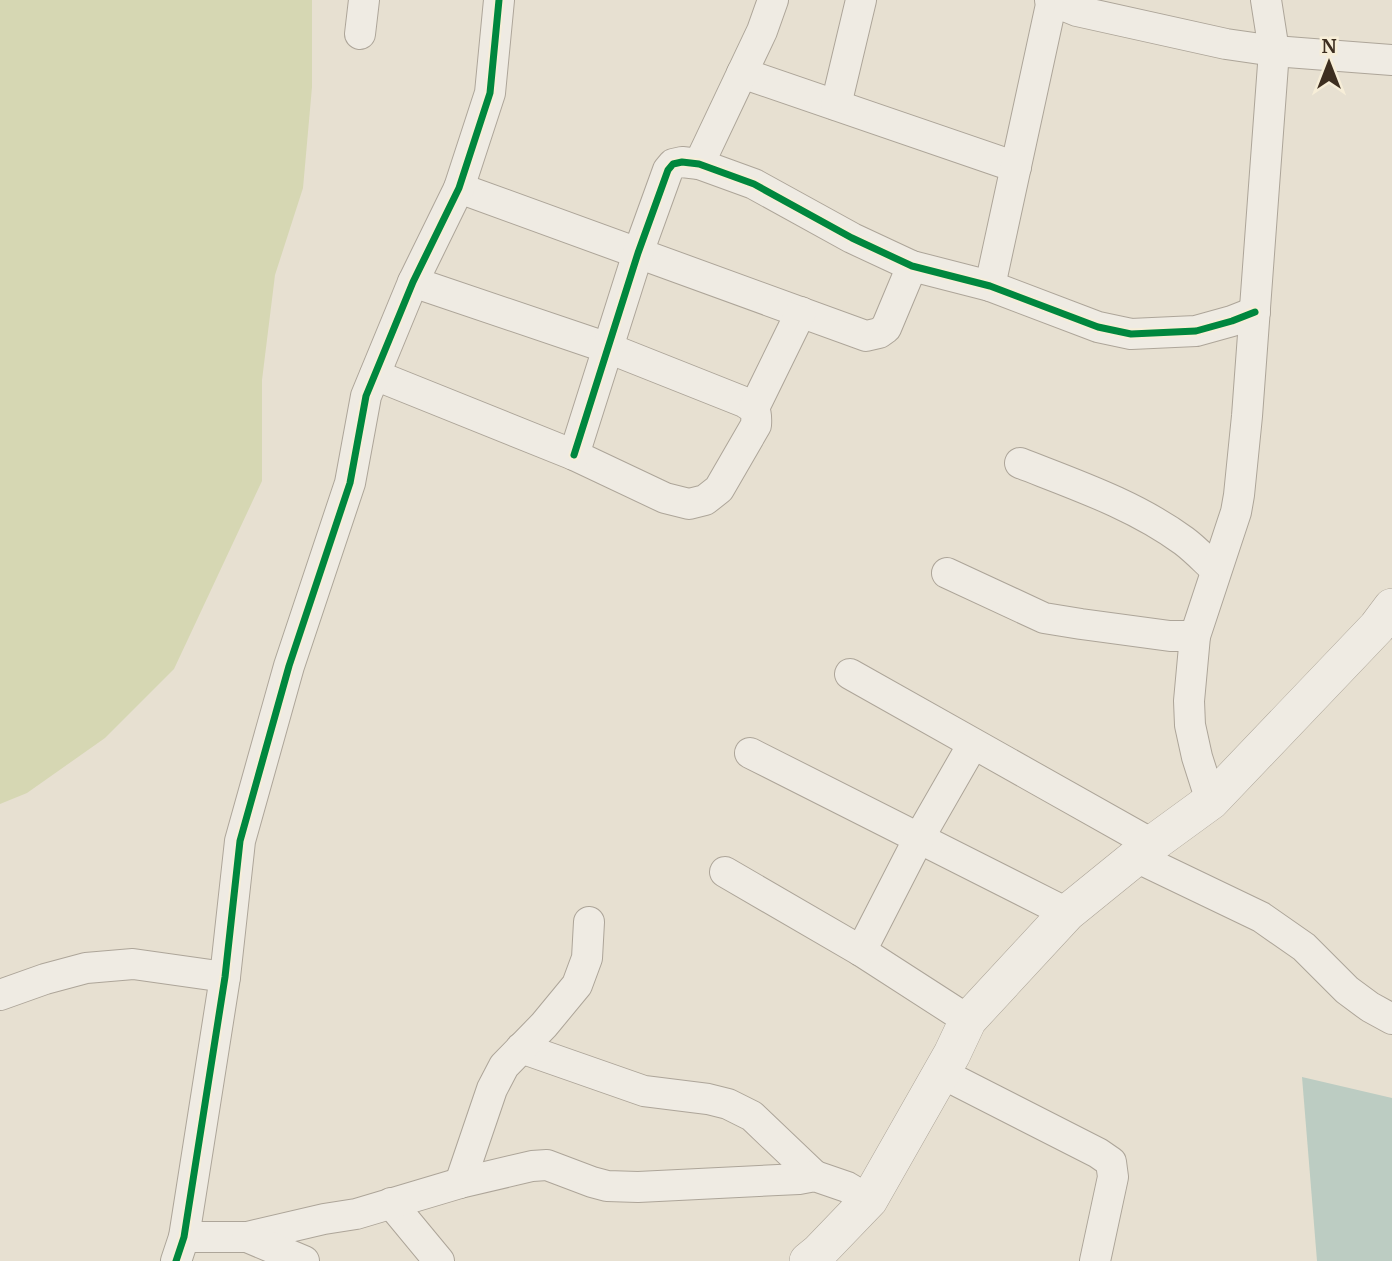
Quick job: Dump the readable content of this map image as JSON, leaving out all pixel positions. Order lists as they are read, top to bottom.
{
  "north": "top"
}
